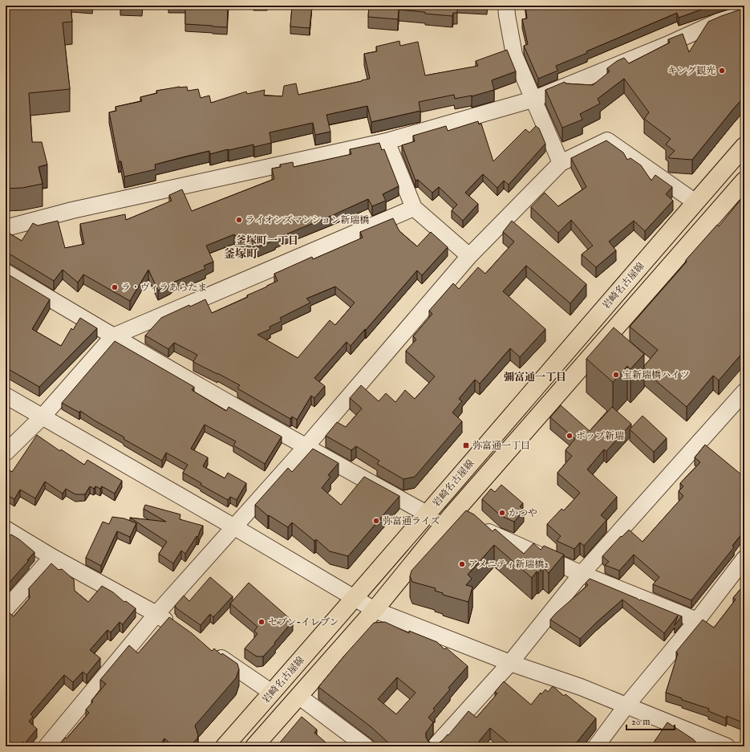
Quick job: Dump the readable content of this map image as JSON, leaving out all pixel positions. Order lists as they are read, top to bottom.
{
  "streets": {
    "main road": ["岩崎名古屋線"]
  },
  "districts": ["釜塚町一丁目", "釜塚町", "彌富通一丁目"],
  "places": {
    "other": [
      "キング観光",
      "ライオンズマンション新瑞橋",
      "ラ・ヴィラあらたま",
      "宝新瑞橋ハイツ",
      "ポップ新瑞",
      "かつや",
      "弥富通ライズ",
      "アメニティ新瑞橋2",
      "セブン-イレブン"
    ],
    "transit": ["弥富通一丁目"]
  },
  "scale_bar": "20 m"
}
